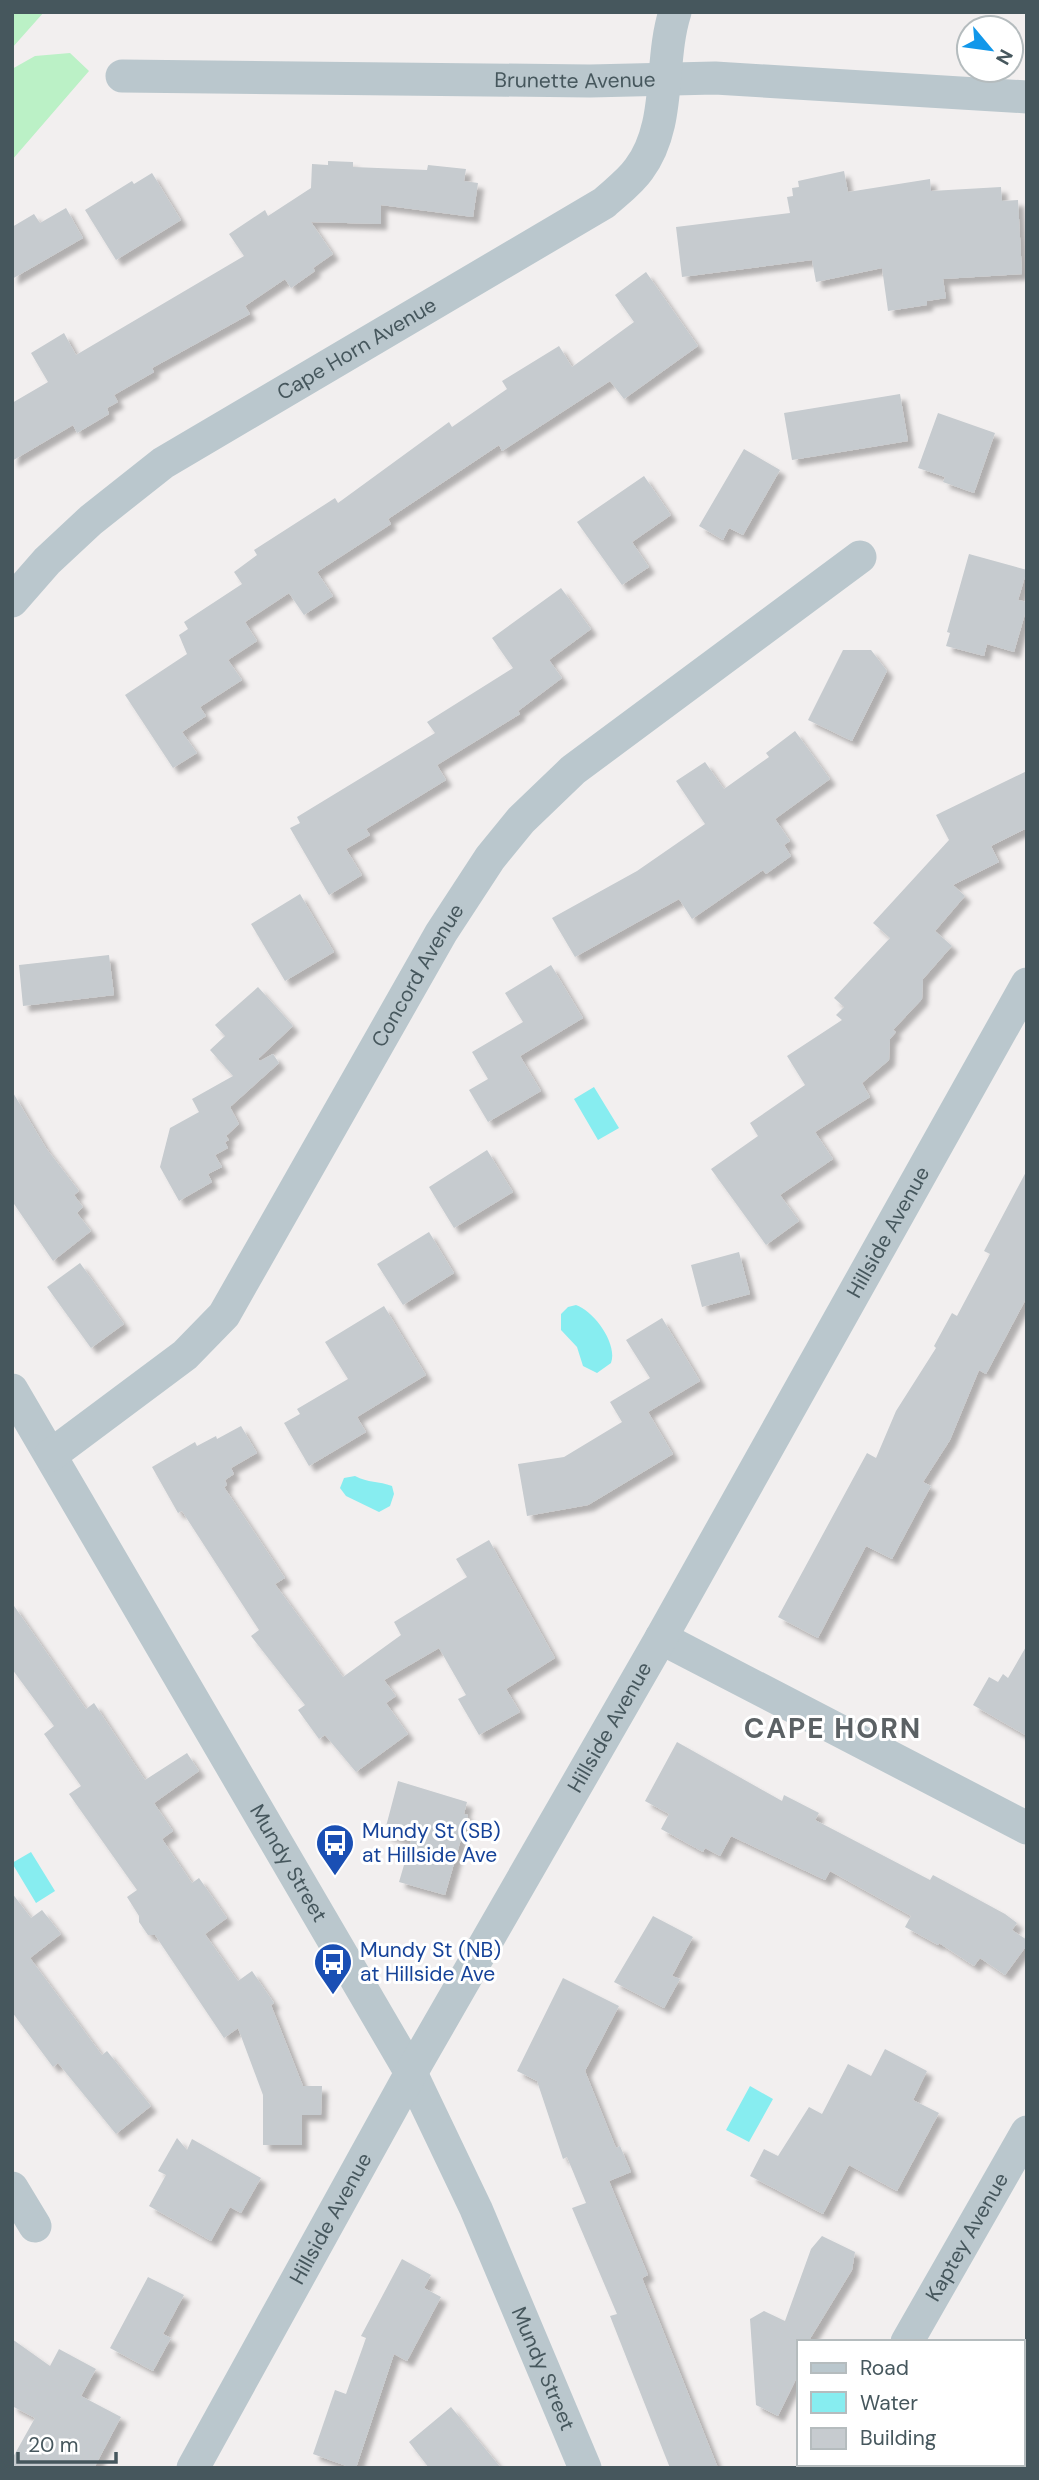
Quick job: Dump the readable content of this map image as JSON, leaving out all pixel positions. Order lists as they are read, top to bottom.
{
  "streets": {
    "street": [
      "Brunette Avenue",
      "Cape Horn Avenue",
      "Concord Avenue",
      "Hillside Avenue",
      "Mundy Street",
      "Kaptey Avenue"
    ]
  },
  "crossings": [
    ["Brunette Avenue", "Cape Horn Avenue"],
    ["Concord Avenue", "Mundy Street"],
    ["Hillside Avenue", "Mundy Street"]
  ],
  "districts": ["CAPE HORN"],
  "places": {
    "bus stop": ["Mundy St (SB) at Hillside Ave", "Mundy St (NB) at Hillside Ave"]
  },
  "legend": ["Road", "Water", "Building"],
  "scale_bar": "20 m",
  "north": "bottom right"
}
